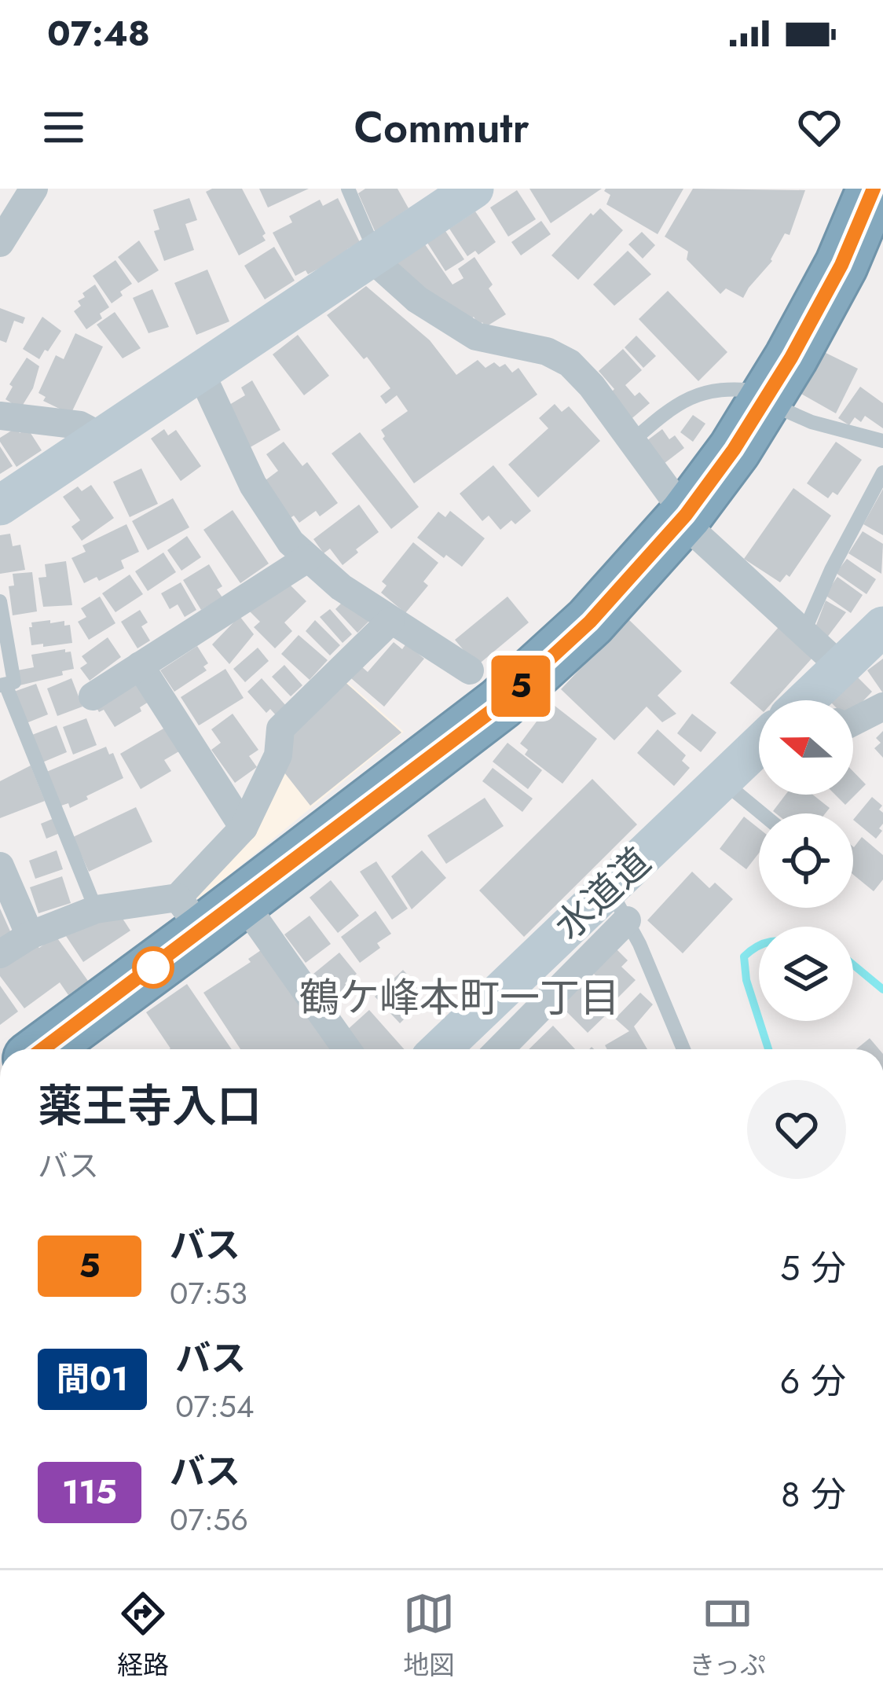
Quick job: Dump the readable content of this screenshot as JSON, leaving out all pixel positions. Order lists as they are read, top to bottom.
{
  "streets": {
    "street": ["水道道"]
  },
  "districts": ["鶴ケ峰本町一丁目"],
  "lines": ["bus line 5"],
  "north": "left",
  "page": {
    "status": "07:48",
    "header": "Commutr",
    "on_map": "5",
    "heading": ["薬王寺入口", "バス"],
    "list": [
      {
        "mark": "5",
        "name": "バス",
        "note": "07:53",
        "value": "5 分"
      },
      {
        "mark": "間01",
        "name": "バス",
        "note": "07:54",
        "value": "6 分"
      },
      {
        "mark": "115",
        "name": "バス",
        "note": "07:56",
        "value": "8 分"
      }
    ],
    "tabs": ["経路", "地図", "きっぷ"]
  }
}
